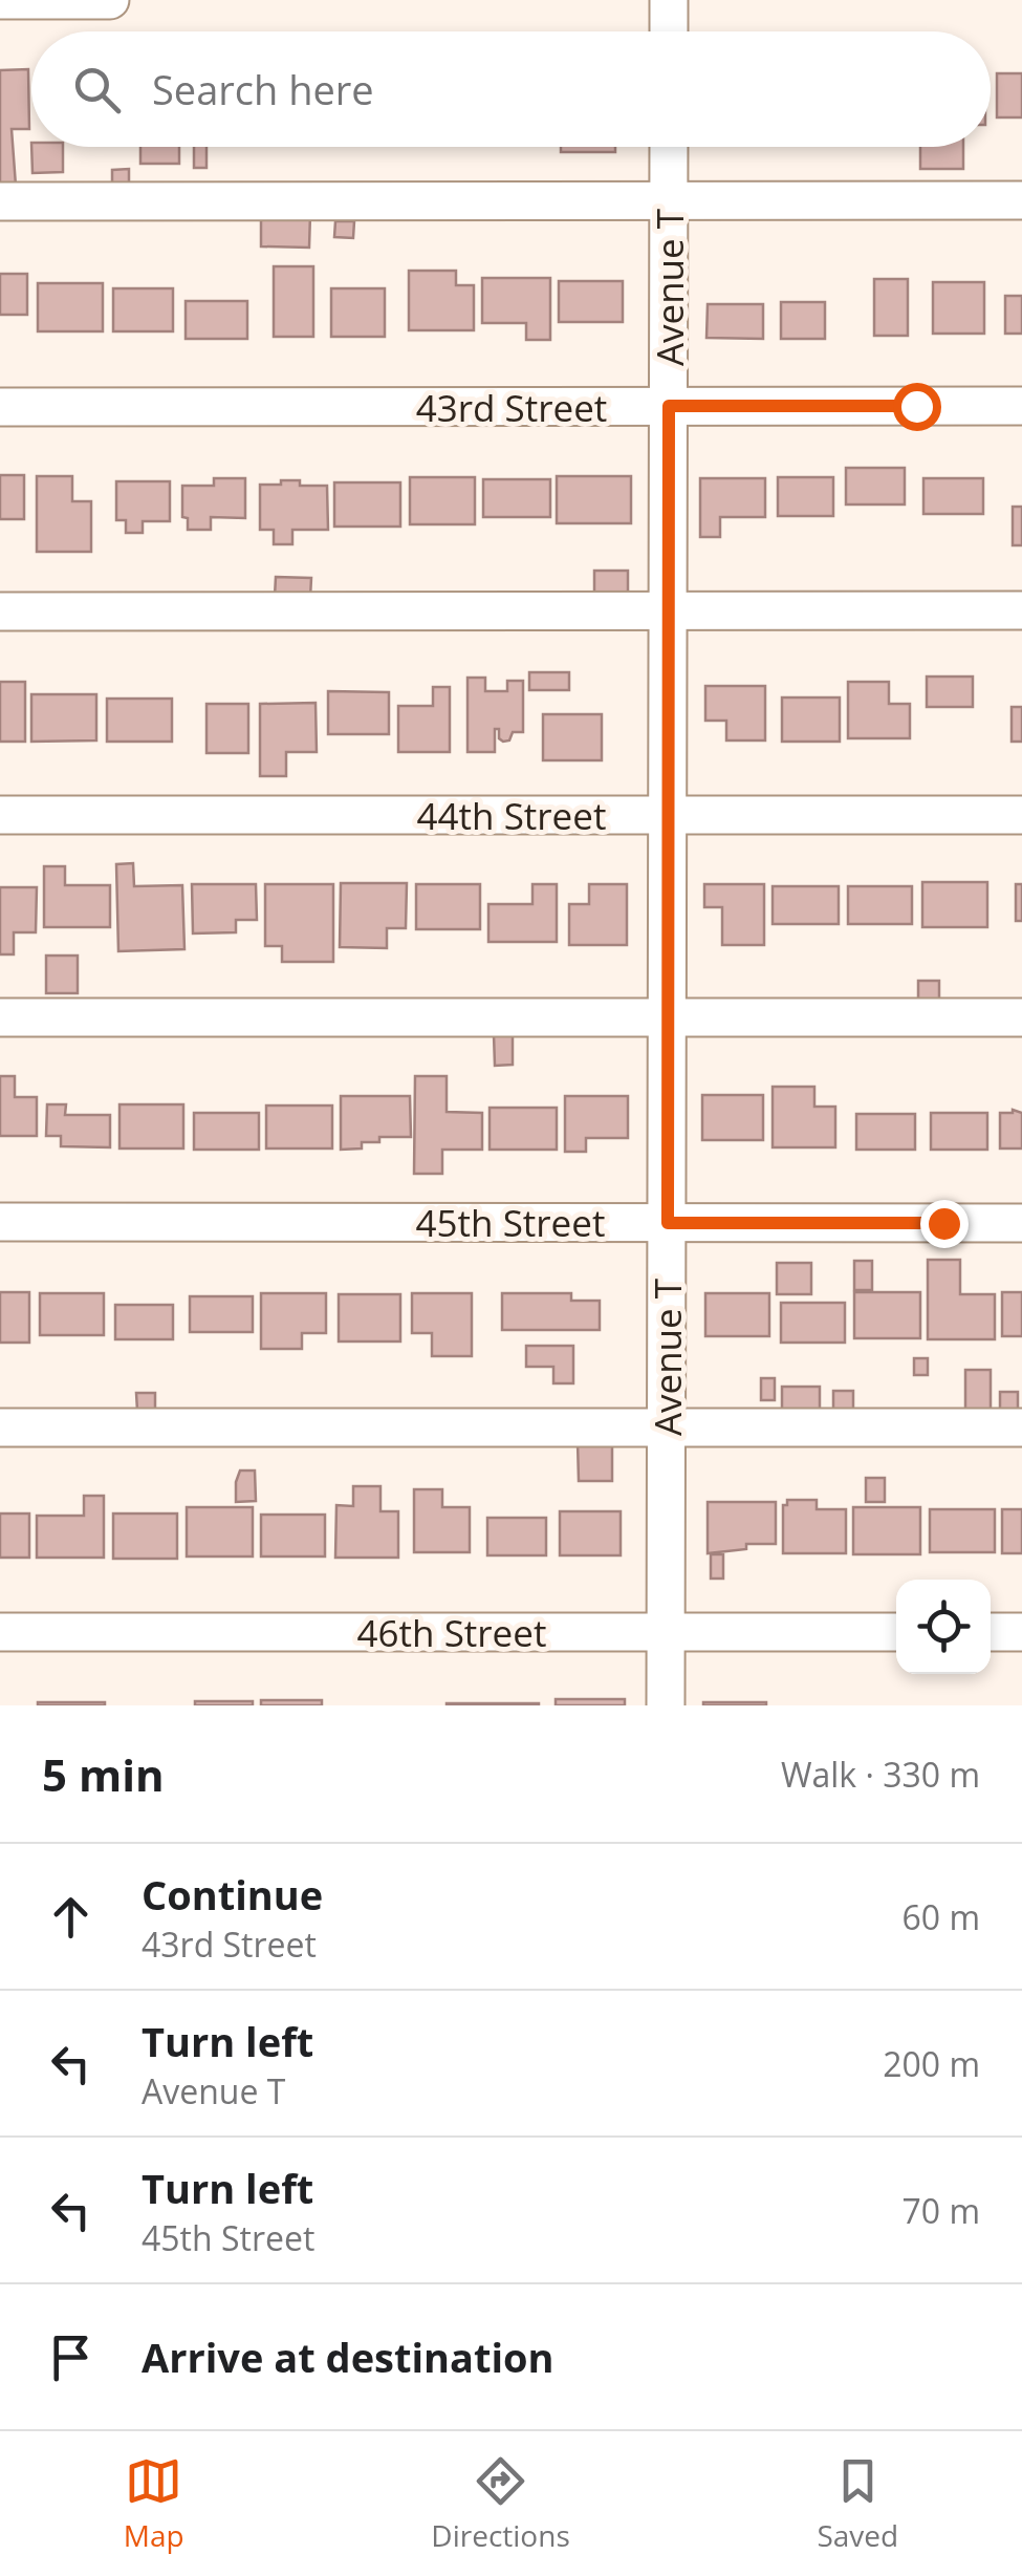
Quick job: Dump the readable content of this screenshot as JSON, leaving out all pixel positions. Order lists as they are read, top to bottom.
{
  "streets": {
    "street": [
      "Avenue T",
      "43rd Street",
      "44th Street",
      "45th Street",
      "46th Street"
    ]
  },
  "crossings": [
    ["Avenue T", "43rd Street"],
    ["Avenue T", "44th Street"],
    ["Avenue T", "45th Street"],
    ["Avenue T", "46th Street"]
  ],
  "page": {
    "search": "Search here",
    "heading": ["5 min", "Walk · 330 m"],
    "list": [
      ["Continue", "43rd Street", "60 m"],
      ["Turn left", "Avenue T", "200 m"],
      ["Turn left", "45th Street", "70 m"],
      "Arrive at destination"
    ],
    "nav": ["Map", "Directions", "Saved"]
  }
}
